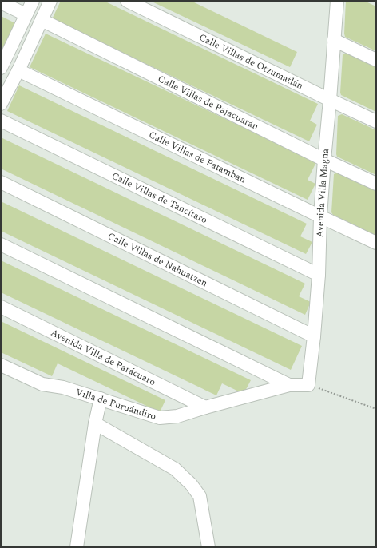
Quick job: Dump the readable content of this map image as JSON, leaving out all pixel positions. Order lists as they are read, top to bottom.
{
  "streets": {
    "street": [
      "Calle Villas de Otzumatlán",
      "Calle Villas de Pajacuarán",
      "Calle Villas de Patamban",
      "Avenida Villa Magna",
      "Calle Villas de Tancítaro",
      "Calle Villas de Nahuatzen",
      "Avenida Villa de Parácuaro",
      "Villa de Puruándiro"
    ]
  },
  "crossings": [
    ["Calle Villas de Otzumatlán", "Avenida Villa Magna"],
    ["Calle Villas de Pajacuarán", "Avenida Villa Magna"],
    ["Calle Villas de Patamban", "Avenida Villa Magna"],
    ["Avenida Villa Magna", "Calle Villas de Tancítaro"],
    ["Avenida Villa Magna", "Calle Villas de Nahuatzen"],
    ["Avenida Villa Magna", "Villa de Puruándiro"],
    ["Avenida Villa de Parácuaro", "Villa de Puruándiro"]
  ]
}
